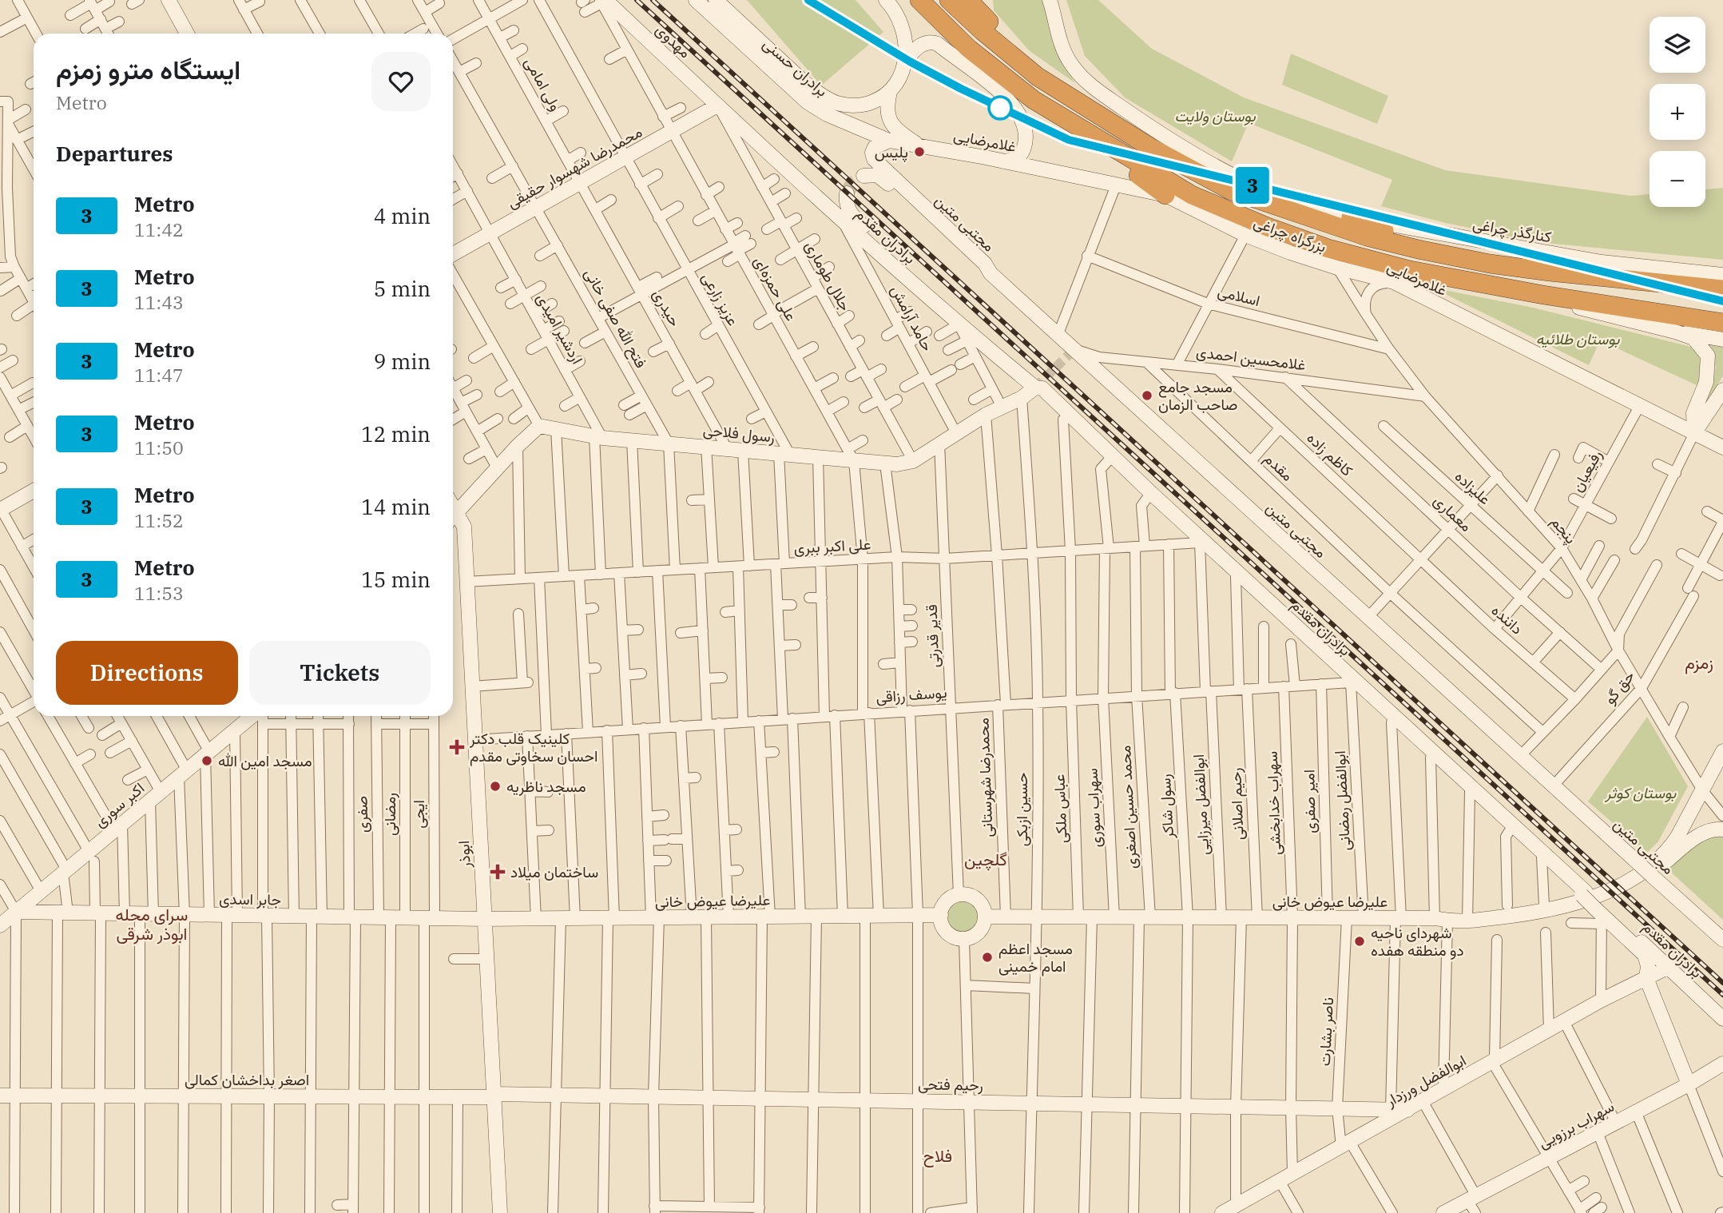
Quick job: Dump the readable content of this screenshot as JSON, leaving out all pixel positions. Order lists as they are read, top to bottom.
{
  "streets": {
    "highway": ["بزرگراه چراغی"],
    "street": [
      "مهدوی",
      "برادران حسنی",
      "ولی امامی",
      "غلامرضایی",
      "محمدرضا شهسوار حقیقی",
      "مجتبی متین",
      "کنارگذر چراغی",
      "برادران مقدم",
      "جلال طوماری",
      "علی حمزه‌ای",
      "اسلامی",
      "عزیز زارعی",
      "حیدری",
      "فتح الله صفی خانی",
      "حامد آرامش",
      "اردشیر امیدی",
      "غلامحسین احمدی",
      "رسول فلاحی",
      "کاظم زاده",
      "مقدم",
      "رفیعیان",
      "علیزاده",
      "معماری",
      "پنجم",
      "علی اکبر ببری",
      "داننده",
      "قدیر قدرتی",
      "حق گو",
      "یوسف رزاقی",
      "محمدرضا شهرستانی",
      "ابوالفضل رمضانی",
      "امیر صفری",
      "سهراب خدابخشی",
      "رحیم اصلانی",
      "اکبر سوری",
      "ابوالفضل میرزایی",
      "رسول شاکر",
      "محمد حسین اصغری",
      "سهراب سوری",
      "عباس ملکی",
      "حسین ازبکی",
      "صفری",
      "رمضانی",
      "ایجی",
      "ابوذر",
      "جابر اسدی",
      "علیرضا عیوض خانی",
      "ناصر بشارت",
      "اصغر بداخشان کمالی",
      "ابوالفضل ورزدار",
      "رحیم فتحی",
      "سهراب برزویی"
    ]
  },
  "crossings": [
    ["مهدوی", "محمدرضا شهسوار حقیقی"],
    ["مهدوی", "برادران مقدم"],
    ["مهدوی", "جلال طوماری"],
    ["مهدوی", "علی حمزه‌ای"],
    ["برادران حسنی", "غلامرضایی"],
    ["برادران حسنی", "مجتبی متین"],
    ["ولی امامی", "محمدرضا شهسوار حقیقی"],
    ["ولی امامی", "حیدری"],
    ["غلامرضایی", "رفیعیان"],
    ["غلامرضایی", "پنجم"],
    ["محمدرضا شهسوار حقیقی", "برادران مقدم"],
    ["محمدرضا شهسوار حقیقی", "جلال طوماری"],
    ["محمدرضا شهسوار حقیقی", "علی حمزه‌ای"],
    ["محمدرضا شهسوار حقیقی", "عزیز زارعی"],
    ["محمدرضا شهسوار حقیقی", "حیدری"],
    ["محمدرضا شهسوار حقیقی", "فتح الله صفی خانی"],
    ["محمدرضا شهسوار حقیقی", "اردشیر امیدی"],
    ["مجتبی متین", "غلامحسین احمدی"],
    ["مجتبی متین", "حق گو"],
    ["برادران مقدم", "جلال طوماری"],
    ["برادران مقدم", "حامد آرامش"],
    ["برادران مقدم", "رسول فلاحی"],
    ["برادران مقدم", "علی اکبر ببری"],
    ["برادران مقدم", "یوسف رزاقی"],
    ["برادران مقدم", "ابوالفضل رمضانی"],
    ["برادران مقدم", "رحیم اصلانی"],
    ["برادران مقدم", "ابوالفضل میرزایی"],
    ["برادران مقدم", "محمد حسین اصغری"],
    ["برادران مقدم", "سهراب سوری"],
    ["برادران مقدم", "عباس ملکی"],
    ["برادران مقدم", "ابوالفضل ورزدار"],
    ["برادران مقدم", "سهراب برزویی"],
    ["جلال طوماری", "رسول فلاحی"],
    ["علی حمزه‌ای", "رسول فلاحی"],
    ["اسلامی", "پنجم"],
    ["عزیز زارعی", "رسول فلاحی"],
    ["حیدری", "رسول فلاحی"],
    ["فتح الله صفی خانی", "رسول فلاحی"],
    ["حامد آرامش", "رسول فلاحی"],
    ["اردشیر امیدی", "رسول فلاحی"],
    ["غلامحسین احمدی", "کاظم زاده"],
    ["غلامحسین احمدی", "مقدم"],
    ["غلامحسین احمدی", "معماری"],
    ["غلامحسین احمدی", "پنجم"],
    ["رسول فلاحی", "قدیر قدرتی"],
    ["رسول فلاحی", "محمدرضا شهرستانی"],
    ["رسول فلاحی", "حسین ازبکی"],
    ["کاظم زاده", "داننده"],
    ["رفیعیان", "علیزاده"],
    ["رفیعیان", "معماری"],
    ["رفیعیان", "پنجم"],
    ["رفیعیان", "داننده"],
    ["پنجم", "حق گو"],
    ["علی اکبر ببری", "قدیر قدرتی"],
    ["علی اکبر ببری", "محمدرضا شهرستانی"],
    ["علی اکبر ببری", "ابوالفضل میرزایی"],
    ["علی اکبر ببری", "رسول شاکر"],
    ["علی اکبر ببری", "محمد حسین اصغری"],
    ["علی اکبر ببری", "سهراب سوری"],
    ["علی اکبر ببری", "عباس ملکی"],
    ["علی اکبر ببری", "حسین ازبکی"],
    ["علی اکبر ببری", "ابوذر"],
    ["قدیر قدرتی", "یوسف رزاقی"],
    ["قدیر قدرتی", "علیرضا عیوض خانی"],
    ["یوسف رزاقی", "محمدرضا شهرستانی"],
    ["یوسف رزاقی", "ابوالفضل رمضانی"],
    ["یوسف رزاقی", "امیر صفری"],
    ["یوسف رزاقی", "سهراب خدابخشی"],
    ["یوسف رزاقی", "رحیم اصلانی"],
    ["یوسف رزاقی", "ابوالفضل میرزایی"],
    ["یوسف رزاقی", "رسول شاکر"],
    ["یوسف رزاقی", "محمد حسین اصغری"],
    ["یوسف رزاقی", "سهراب سوری"],
    ["یوسف رزاقی", "عباس ملکی"],
    ["یوسف رزاقی", "حسین ازبکی"],
    ["یوسف رزاقی", "ابوذر"],
    ["محمدرضا شهرستانی", "علیرضا عیوض خانی"],
    ["ابوالفضل رمضانی", "علیرضا عیوض خانی"],
    ["امیر صفری", "علیرضا عیوض خانی"],
    ["سهراب خدابخشی", "علیرضا عیوض خانی"],
    ["سهراب خدابخشی", "ابوالفضل ورزدار"],
    ["سهراب خدابخشی", "رحیم فتحی"],
    ["رحیم اصلانی", "علیرضا عیوض خانی"],
    ["اکبر سوری", "جابر اسدی"],
    ["ابوالفضل میرزایی", "علیرضا عیوض خانی"],
    ["رسول شاکر", "علیرضا عیوض خانی"],
    ["رسول شاکر", "رحیم فتحی"],
    ["محمد حسین اصغری", "علیرضا عیوض خانی"],
    ["محمد حسین اصغری", "رحیم فتحی"],
    ["سهراب سوری", "علیرضا عیوض خانی"],
    ["عباس ملکی", "علیرضا عیوض خانی"],
    ["عباس ملکی", "رحیم فتحی"],
    ["حسین ازبکی", "علیرضا عیوض خانی"],
    ["حسین ازبکی", "رحیم فتحی"],
    ["صفری", "رمضانی"],
    ["صفری", "جابر اسدی"],
    ["رمضانی", "جابر اسدی"],
    ["ایجی", "جابر اسدی"],
    ["ایجی", "اصغر بداخشان کمالی"],
    ["ابوذر", "جابر اسدی"],
    ["ابوذر", "علیرضا عیوض خانی"],
    ["ابوذر", "اصغر بداخشان کمالی"],
    ["ابوذر", "رحیم فتحی"],
    ["جابر اسدی", "علیرضا عیوض خانی"],
    ["علیرضا عیوض خانی", "ناصر بشارت"],
    ["ناصر بشارت", "ابوالفضل ورزدار"],
    ["ناصر بشارت", "رحیم فتحی"],
    ["اصغر بداخشان کمالی", "رحیم فتحی"],
    ["ابوالفضل ورزدار", "رحیم فتحی"]
  ],
  "districts": [
    "زمزم",
    "گلچین",
    "سرای محله ابوذر شرقی",
    "فلاح"
  ],
  "parks": ["بوستان ولایت", "بوستان طلائیه", "بوستان کوثر"],
  "places": {
    "other": [
      "پلیس",
      "مسجد جامع صاحب الزمان",
      "مسجد امین الله",
      "مسجد ناظریه",
      "شهردای ناحیه دو منطقه هفده",
      "مسجد اعظم امام خمینی"
    ],
    "health": ["کلینیک قلب دکتر احسان سخاوتی مقدم", "ساختمان میلاد"]
  },
  "lines": ["metro line 3"],
  "page": {
    "on_map": "3",
    "map_buttons": ["+", "−"],
    "heading": [
      ["ایستگاه مترو زمزم", "Metro"],
      "Departures"
    ],
    "list": [
      {
        "mark": "3",
        "name": "Metro",
        "note": "11:42",
        "value": "4 min"
      },
      {
        "mark": "3",
        "name": "Metro",
        "note": "11:43",
        "value": "5 min"
      },
      {
        "mark": "3",
        "name": "Metro",
        "note": "11:47",
        "value": "9 min"
      },
      {
        "mark": "3",
        "name": "Metro",
        "note": "11:50",
        "value": "12 min"
      },
      {
        "mark": "3",
        "name": "Metro",
        "note": "11:52",
        "value": "14 min"
      },
      {
        "mark": "3",
        "name": "Metro",
        "note": "11:53",
        "value": "15 min"
      }
    ],
    "buttons": ["Directions", "Tickets"]
  }
}
